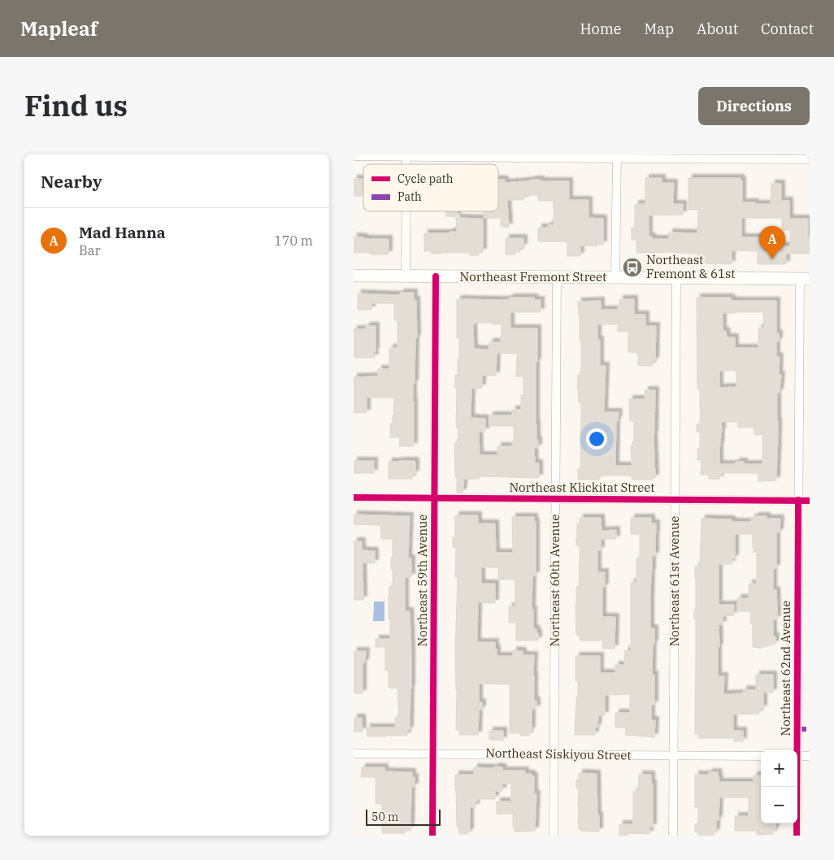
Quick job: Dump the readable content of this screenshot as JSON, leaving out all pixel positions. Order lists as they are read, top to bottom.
{
  "streets": {
    "main road": ["Northeast Fremont Street"],
    "street": [
      "Northeast Klickitat Street",
      "Northeast 59th Avenue",
      "Northeast 60th Avenue",
      "Northeast 61st Avenue",
      "Northeast 62nd Avenue",
      "Northeast Siskiyou Street"
    ]
  },
  "crossings": [
    ["Northeast Fremont Street", "Northeast 59th Avenue"],
    ["Northeast Fremont Street", "Northeast 60th Avenue"],
    ["Northeast Fremont Street", "Northeast 61st Avenue"],
    ["Northeast Fremont Street", "Northeast 62nd Avenue"],
    ["Northeast Klickitat Street", "Northeast 59th Avenue"],
    ["Northeast Klickitat Street", "Northeast 60th Avenue"],
    ["Northeast Klickitat Street", "Northeast 61st Avenue"],
    ["Northeast Klickitat Street", "Northeast 62nd Avenue"],
    ["Northeast 59th Avenue", "Northeast Siskiyou Street"],
    ["Northeast 60th Avenue", "Northeast Siskiyou Street"],
    ["Northeast 61st Avenue", "Northeast Siskiyou Street"]
  ],
  "places": {
    "bus stop": ["Northeast Fremont & 61st"]
  },
  "legend": ["Cycle path", "Path"],
  "scale_bar": "50 m",
  "page": {
    "header": "Mapleaf",
    "nav": [
      "Home",
      "Map",
      "About",
      "Contact"
    ],
    "title": "Find us",
    "buttons": "Directions",
    "heading": "Nearby",
    "list": [
      {
        "mark": "A",
        "name": "Mad Hanna",
        "note": "Bar",
        "value": "170 m"
      }
    ],
    "pins": "A",
    "map_buttons": ["+", "−"],
    "scale": "50 m"
  }
}
